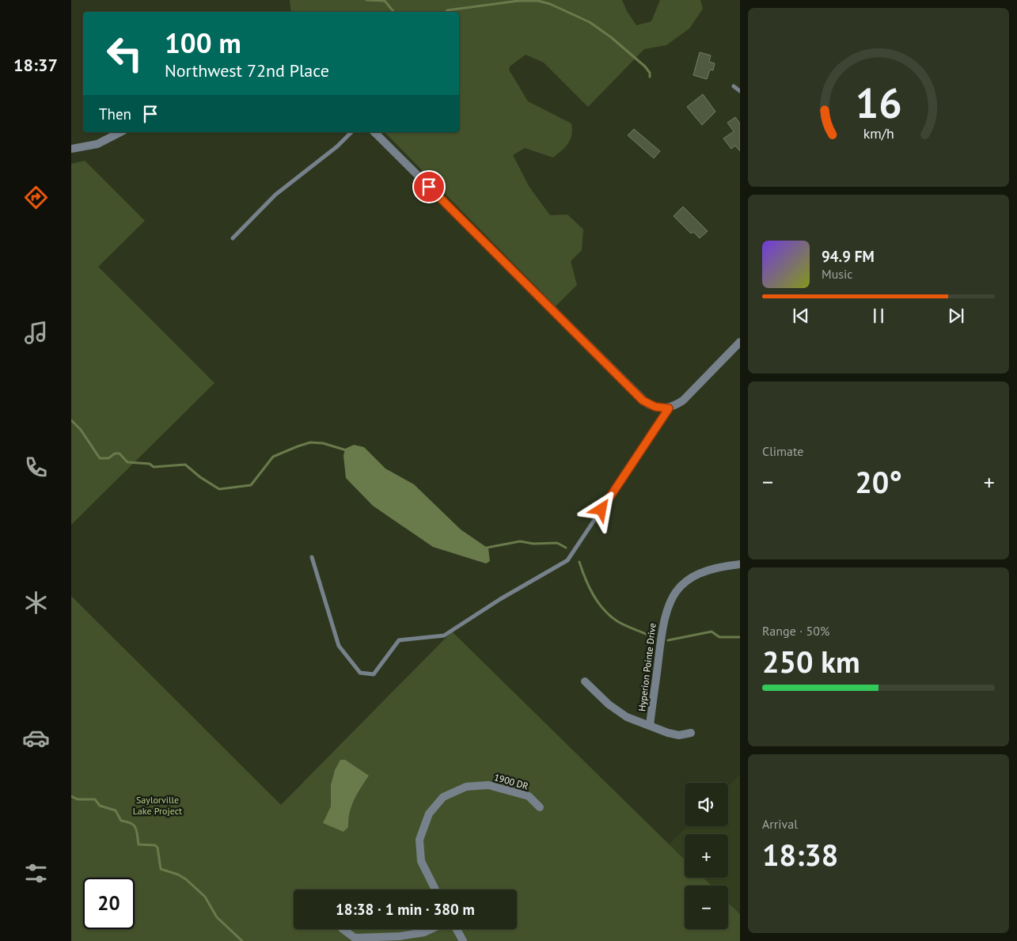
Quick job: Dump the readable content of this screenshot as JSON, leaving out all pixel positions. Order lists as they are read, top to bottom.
{
  "streets": {
    "street": ["Hyperion Pointe Drive", "1900 DR"]
  },
  "parks": ["Saylorville Lake Project"],
  "page": {
    "tabs": "18:37",
    "turn": ["100 m", "Northwest 72nd Place"],
    "then": "Then",
    "song": ["94.9 FM", "Music"],
    "tile": [
      "Climate",
      ["Range · 50%", "250 km"],
      ["Arrival", "18:38"]
    ],
    "heat": ["−", "20°", "+"],
    "map_buttons": ["+", "−"],
    "limit": "20",
    "trip": "18:38 · 1 min · 380 m",
    "gauge": ["16", "km/h"]
  }
}
